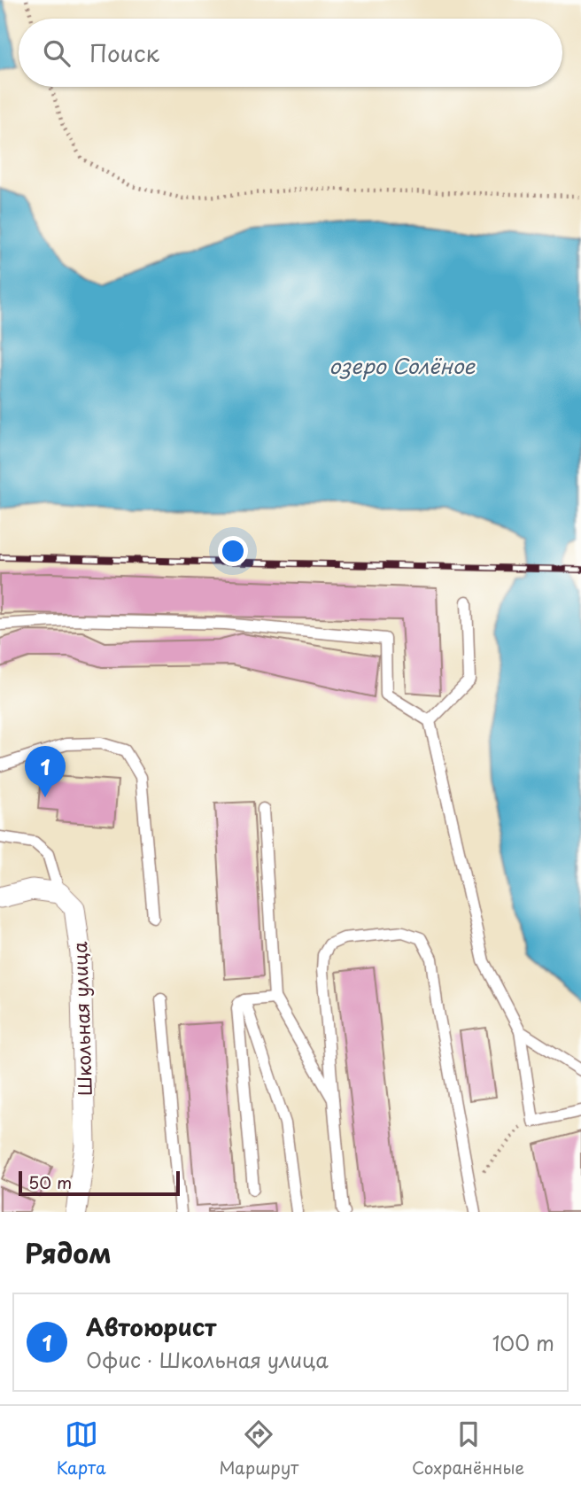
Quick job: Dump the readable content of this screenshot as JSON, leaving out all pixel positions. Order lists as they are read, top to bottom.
{
  "streets": {
    "street": ["Школьная улица"]
  },
  "water": ["озеро Солёное"],
  "scale_bar": "50 m",
  "page": {
    "search": "Поиск",
    "pins": "1",
    "scale": "50 m",
    "heading": "Рядом",
    "list": [
      {
        "mark": "1",
        "name": "Автоюрист",
        "note": "Офис · Школьная улица",
        "value": "100 m"
      }
    ],
    "nav": ["Карта", "Маршрут", "Сохранённые"]
  }
}
